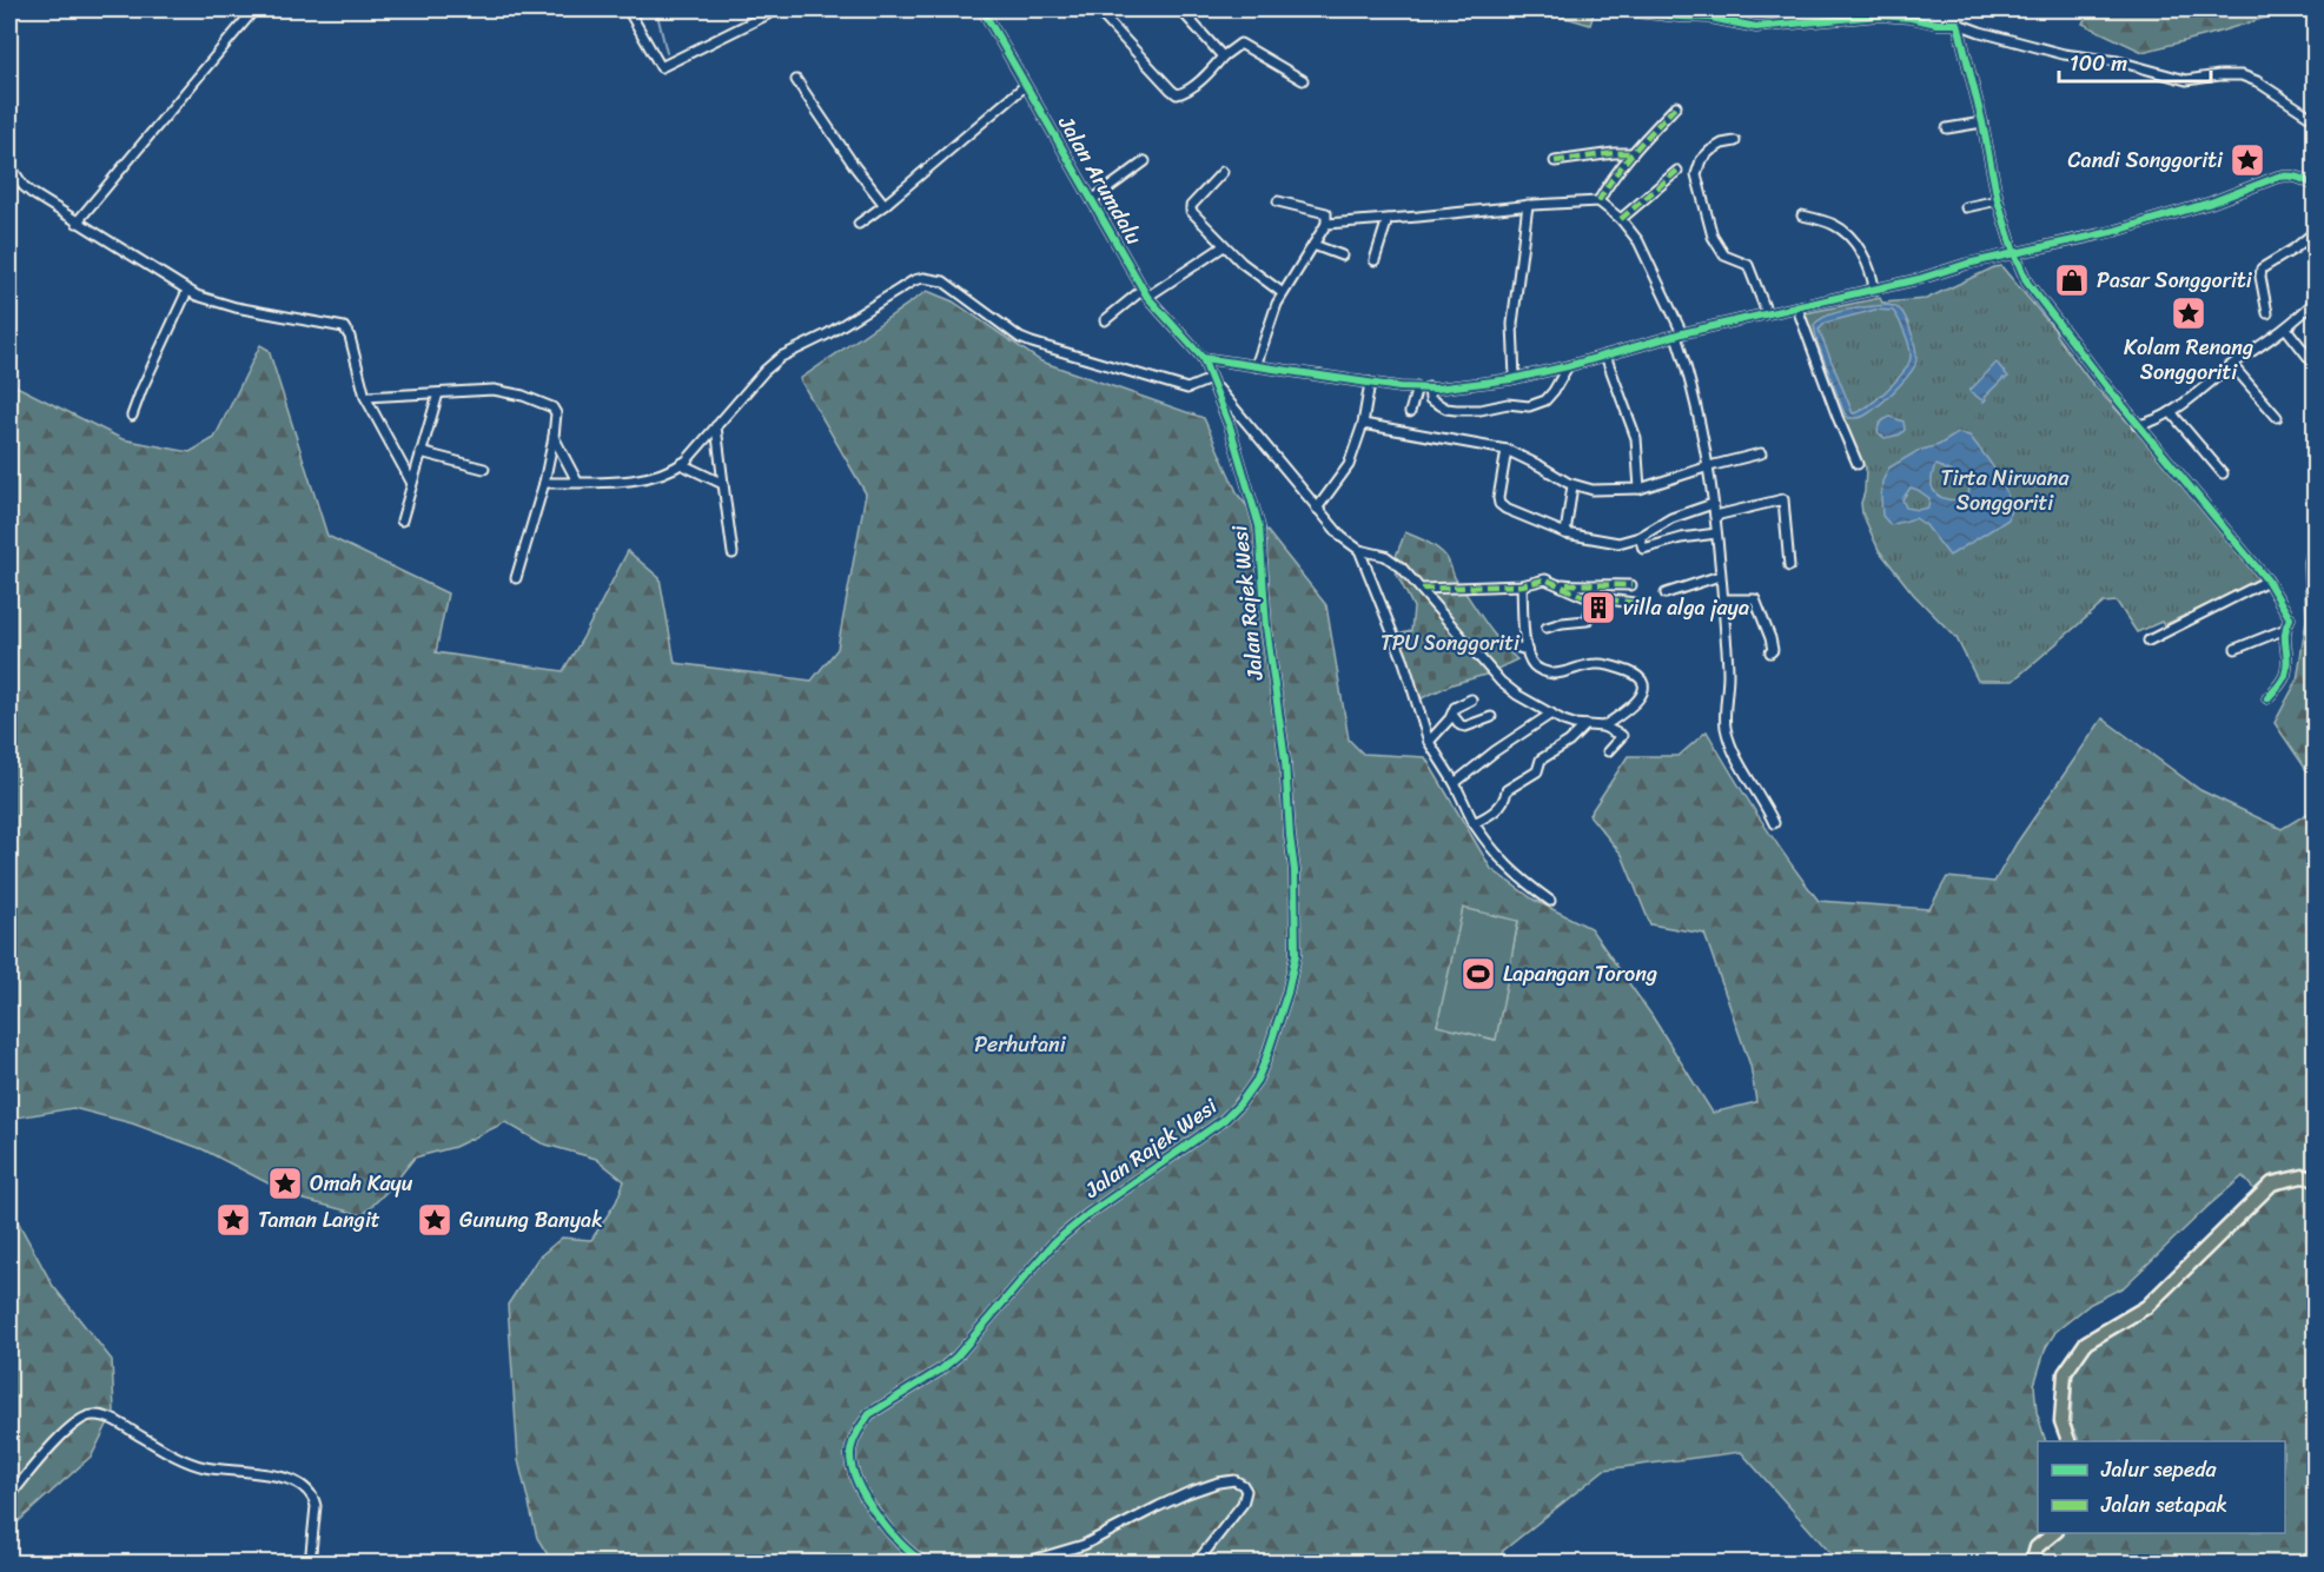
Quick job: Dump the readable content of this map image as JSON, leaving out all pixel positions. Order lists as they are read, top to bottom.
{
  "streets": {
    "street": ["Jalan Arumdalu", "Jalan Rajek Wesi"]
  },
  "crossings": [
    ["Jalan Arumdalu", "Jalan Rajek Wesi"]
  ],
  "parks": ["Tirta Nirwana Songgoriti", "TPU Songgoriti", "Perhutani"],
  "places": {
    "place": [
      "Candi Songgoriti",
      "Kolam Renang Songgoriti",
      "Omah Kayu",
      "Taman Langit",
      "Gunung Banyak"
    ],
    "shop": ["Pasar Songgoriti"],
    "building": ["villa alga jaya"],
    "sports": ["Lapangan Torong"]
  },
  "legend": ["Jalur sepeda", "Jalan setapak"],
  "scale_bar": "100 m"
}
